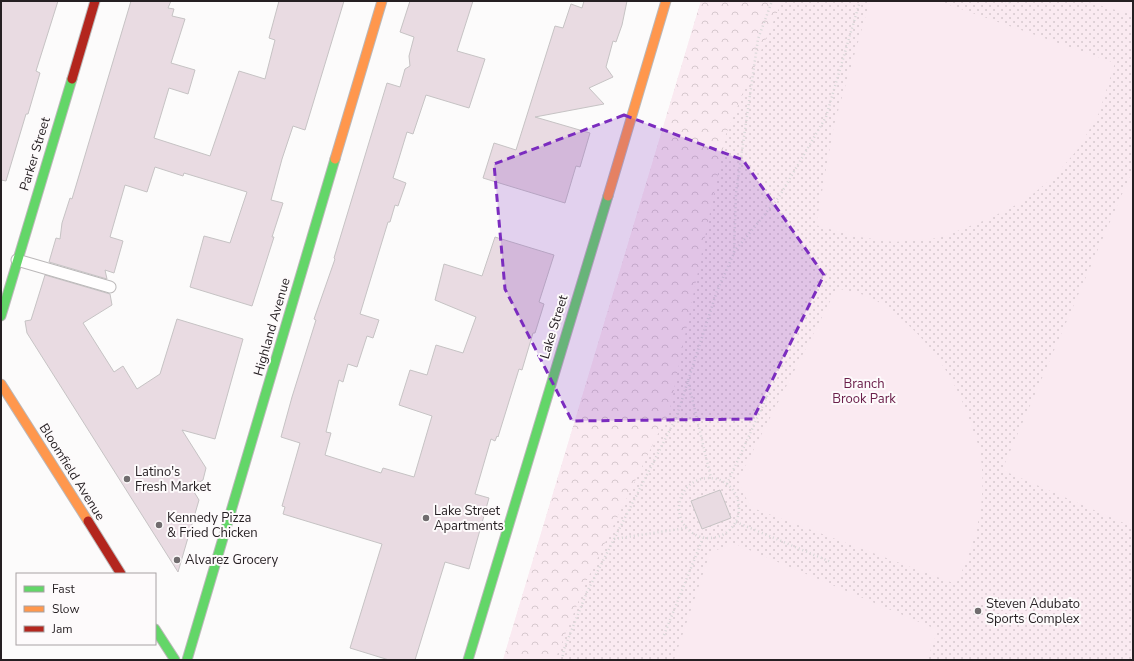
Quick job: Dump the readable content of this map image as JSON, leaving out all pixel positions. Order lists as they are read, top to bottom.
{
  "streets": {
    "street": [
      "Parker Street",
      "Highland Avenue",
      "Lake Street",
      "Bloomfield Avenue"
    ]
  },
  "parks": ["Branch Brook Park"],
  "places": [
    "Latino's Fresh Market",
    "Lake Street Apartments",
    "Kennedy Pizza & Fried Chicken",
    "Alvarez Grocery",
    "Steven Adubato Sports Complex"
  ],
  "legend": ["Fast", "Slow", "Jam"]
}
